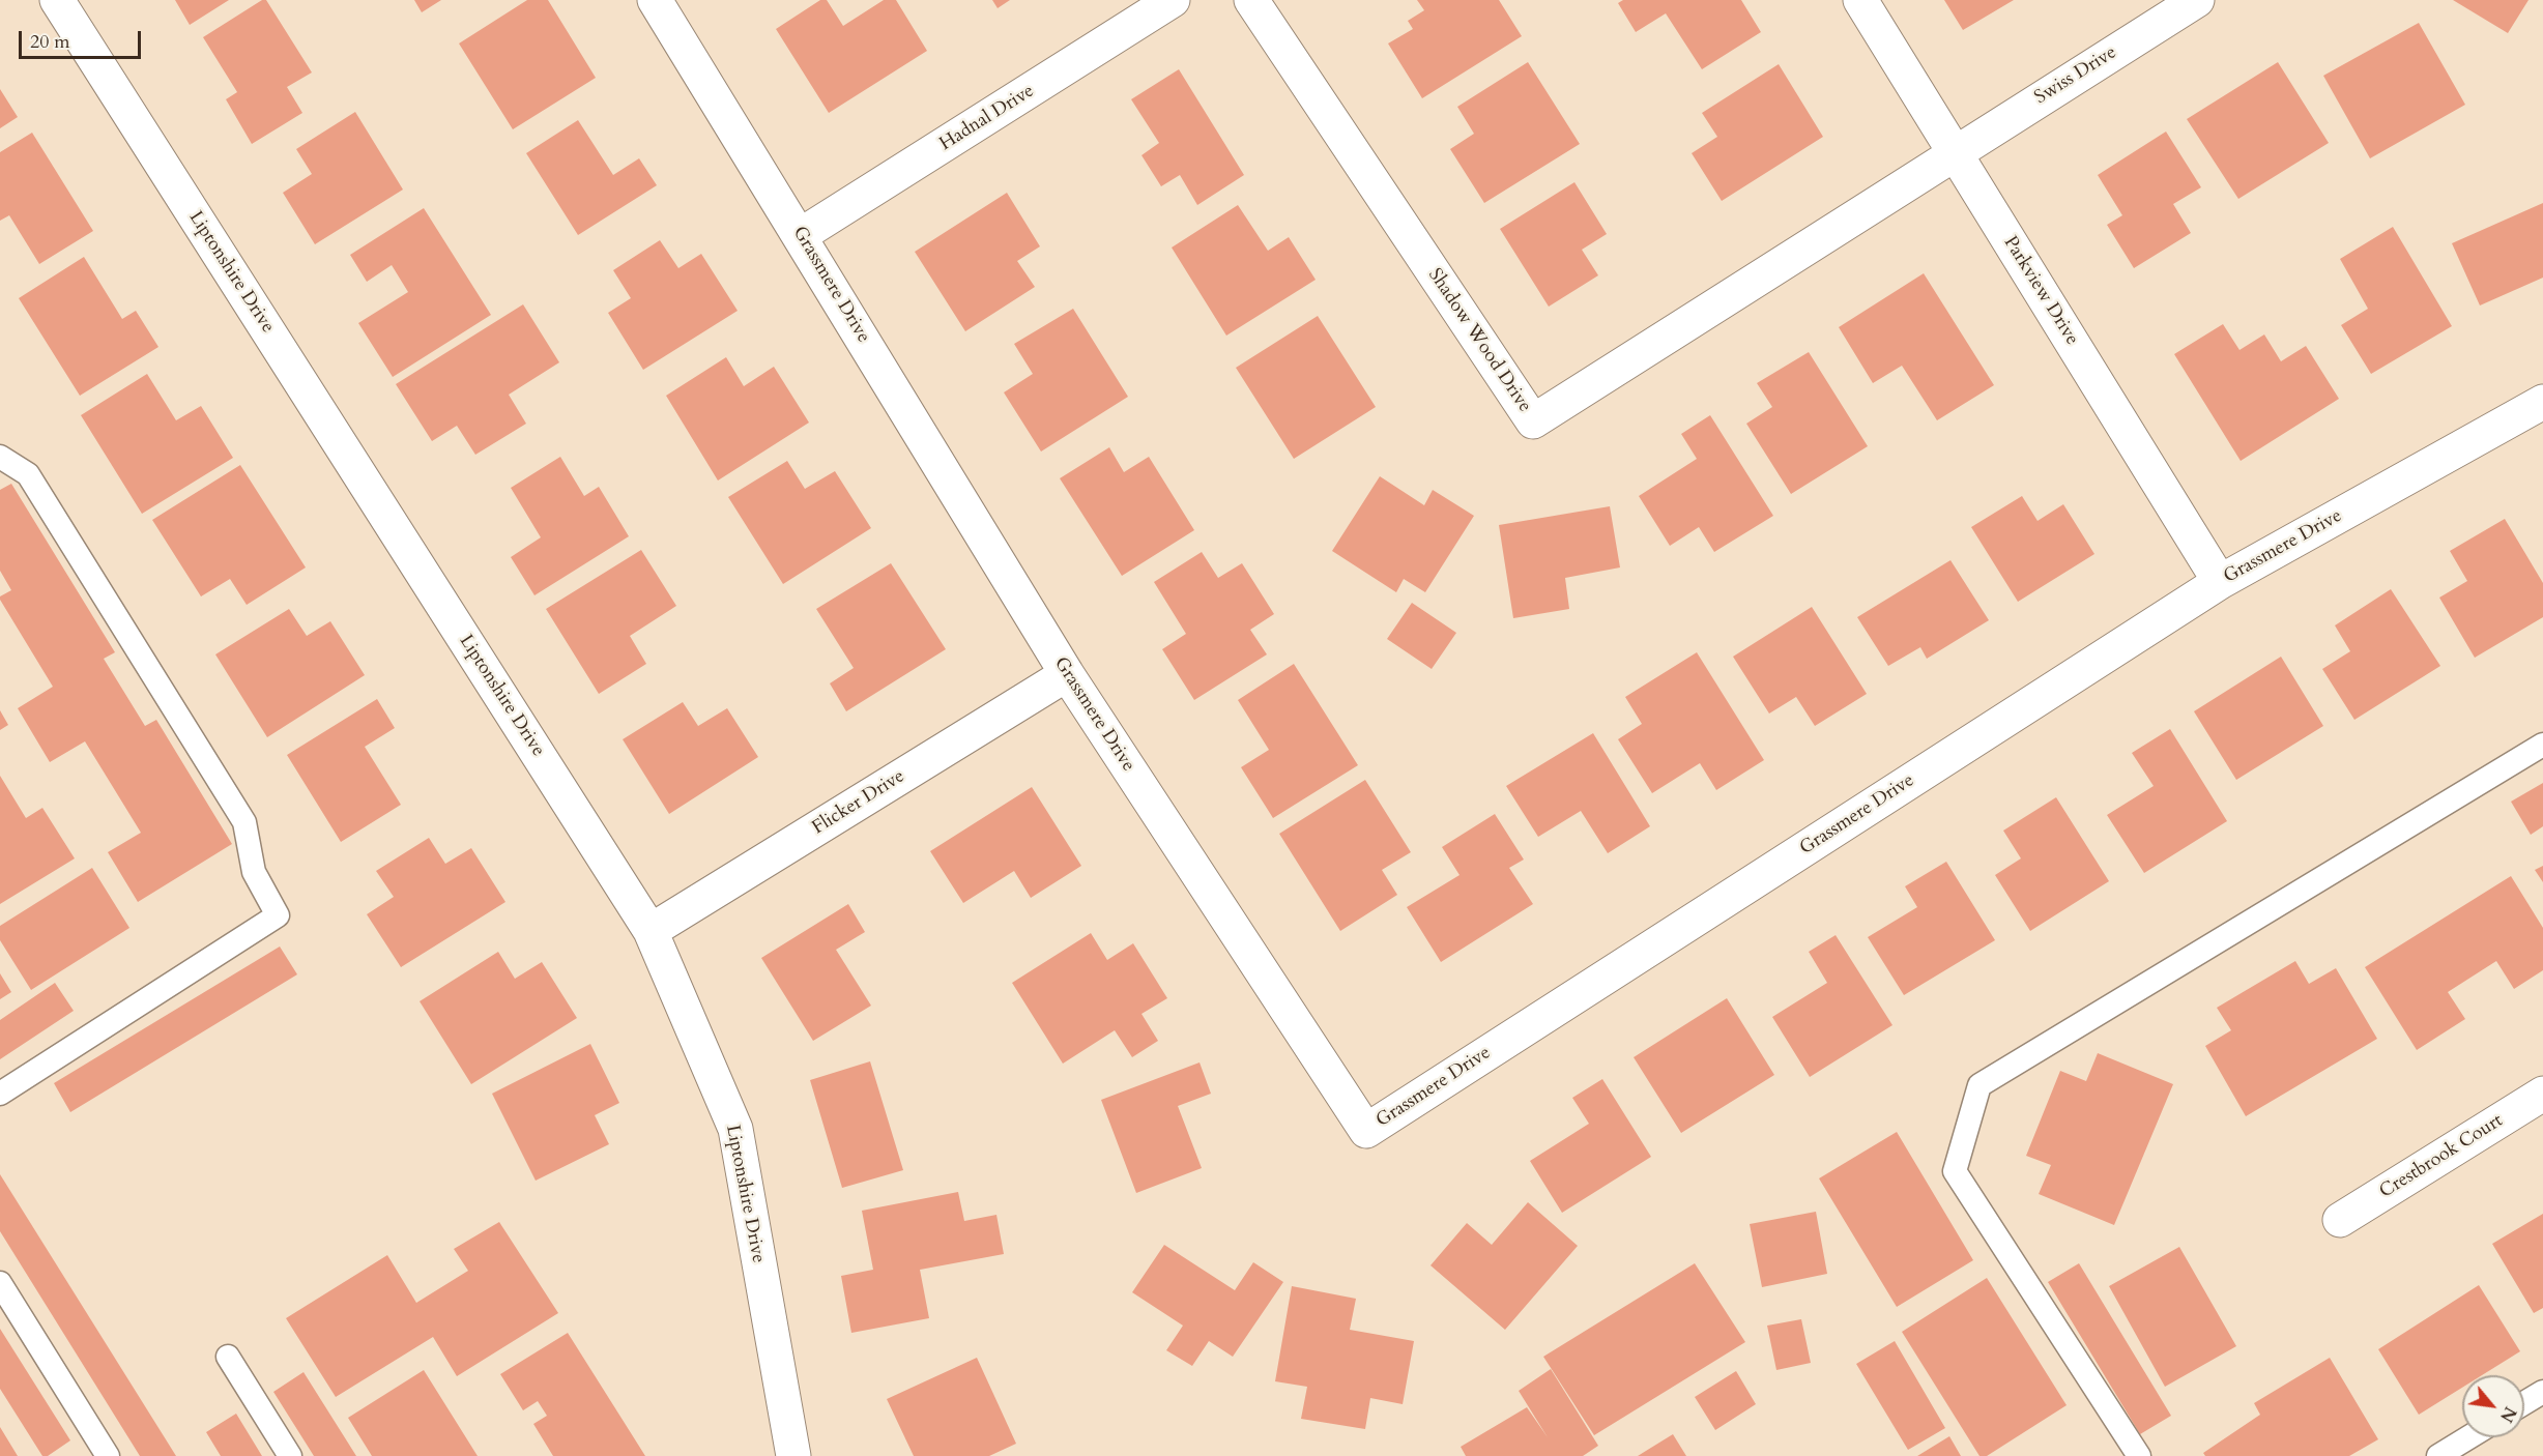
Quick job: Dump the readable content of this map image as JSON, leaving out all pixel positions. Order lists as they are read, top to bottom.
{
  "streets": {
    "street": [
      "Swiss Drive",
      "Hadnal Drive",
      "Liptonshire Drive",
      "Grassmere Drive",
      "Parkview Drive",
      "Shadow Wood Drive",
      "Flicker Drive",
      "Crestbrook Court"
    ]
  },
  "crossings": [
    ["Swiss Drive", "Parkview Drive"],
    ["Swiss Drive", "Shadow Wood Drive"],
    ["Hadnal Drive", "Grassmere Drive"],
    ["Liptonshire Drive", "Flicker Drive"],
    ["Grassmere Drive", "Parkview Drive"],
    ["Grassmere Drive", "Flicker Drive"],
    ["Parkview Drive", "Shadow Wood Drive"]
  ],
  "scale_bar": "20 m",
  "north": "bottom right"
}
